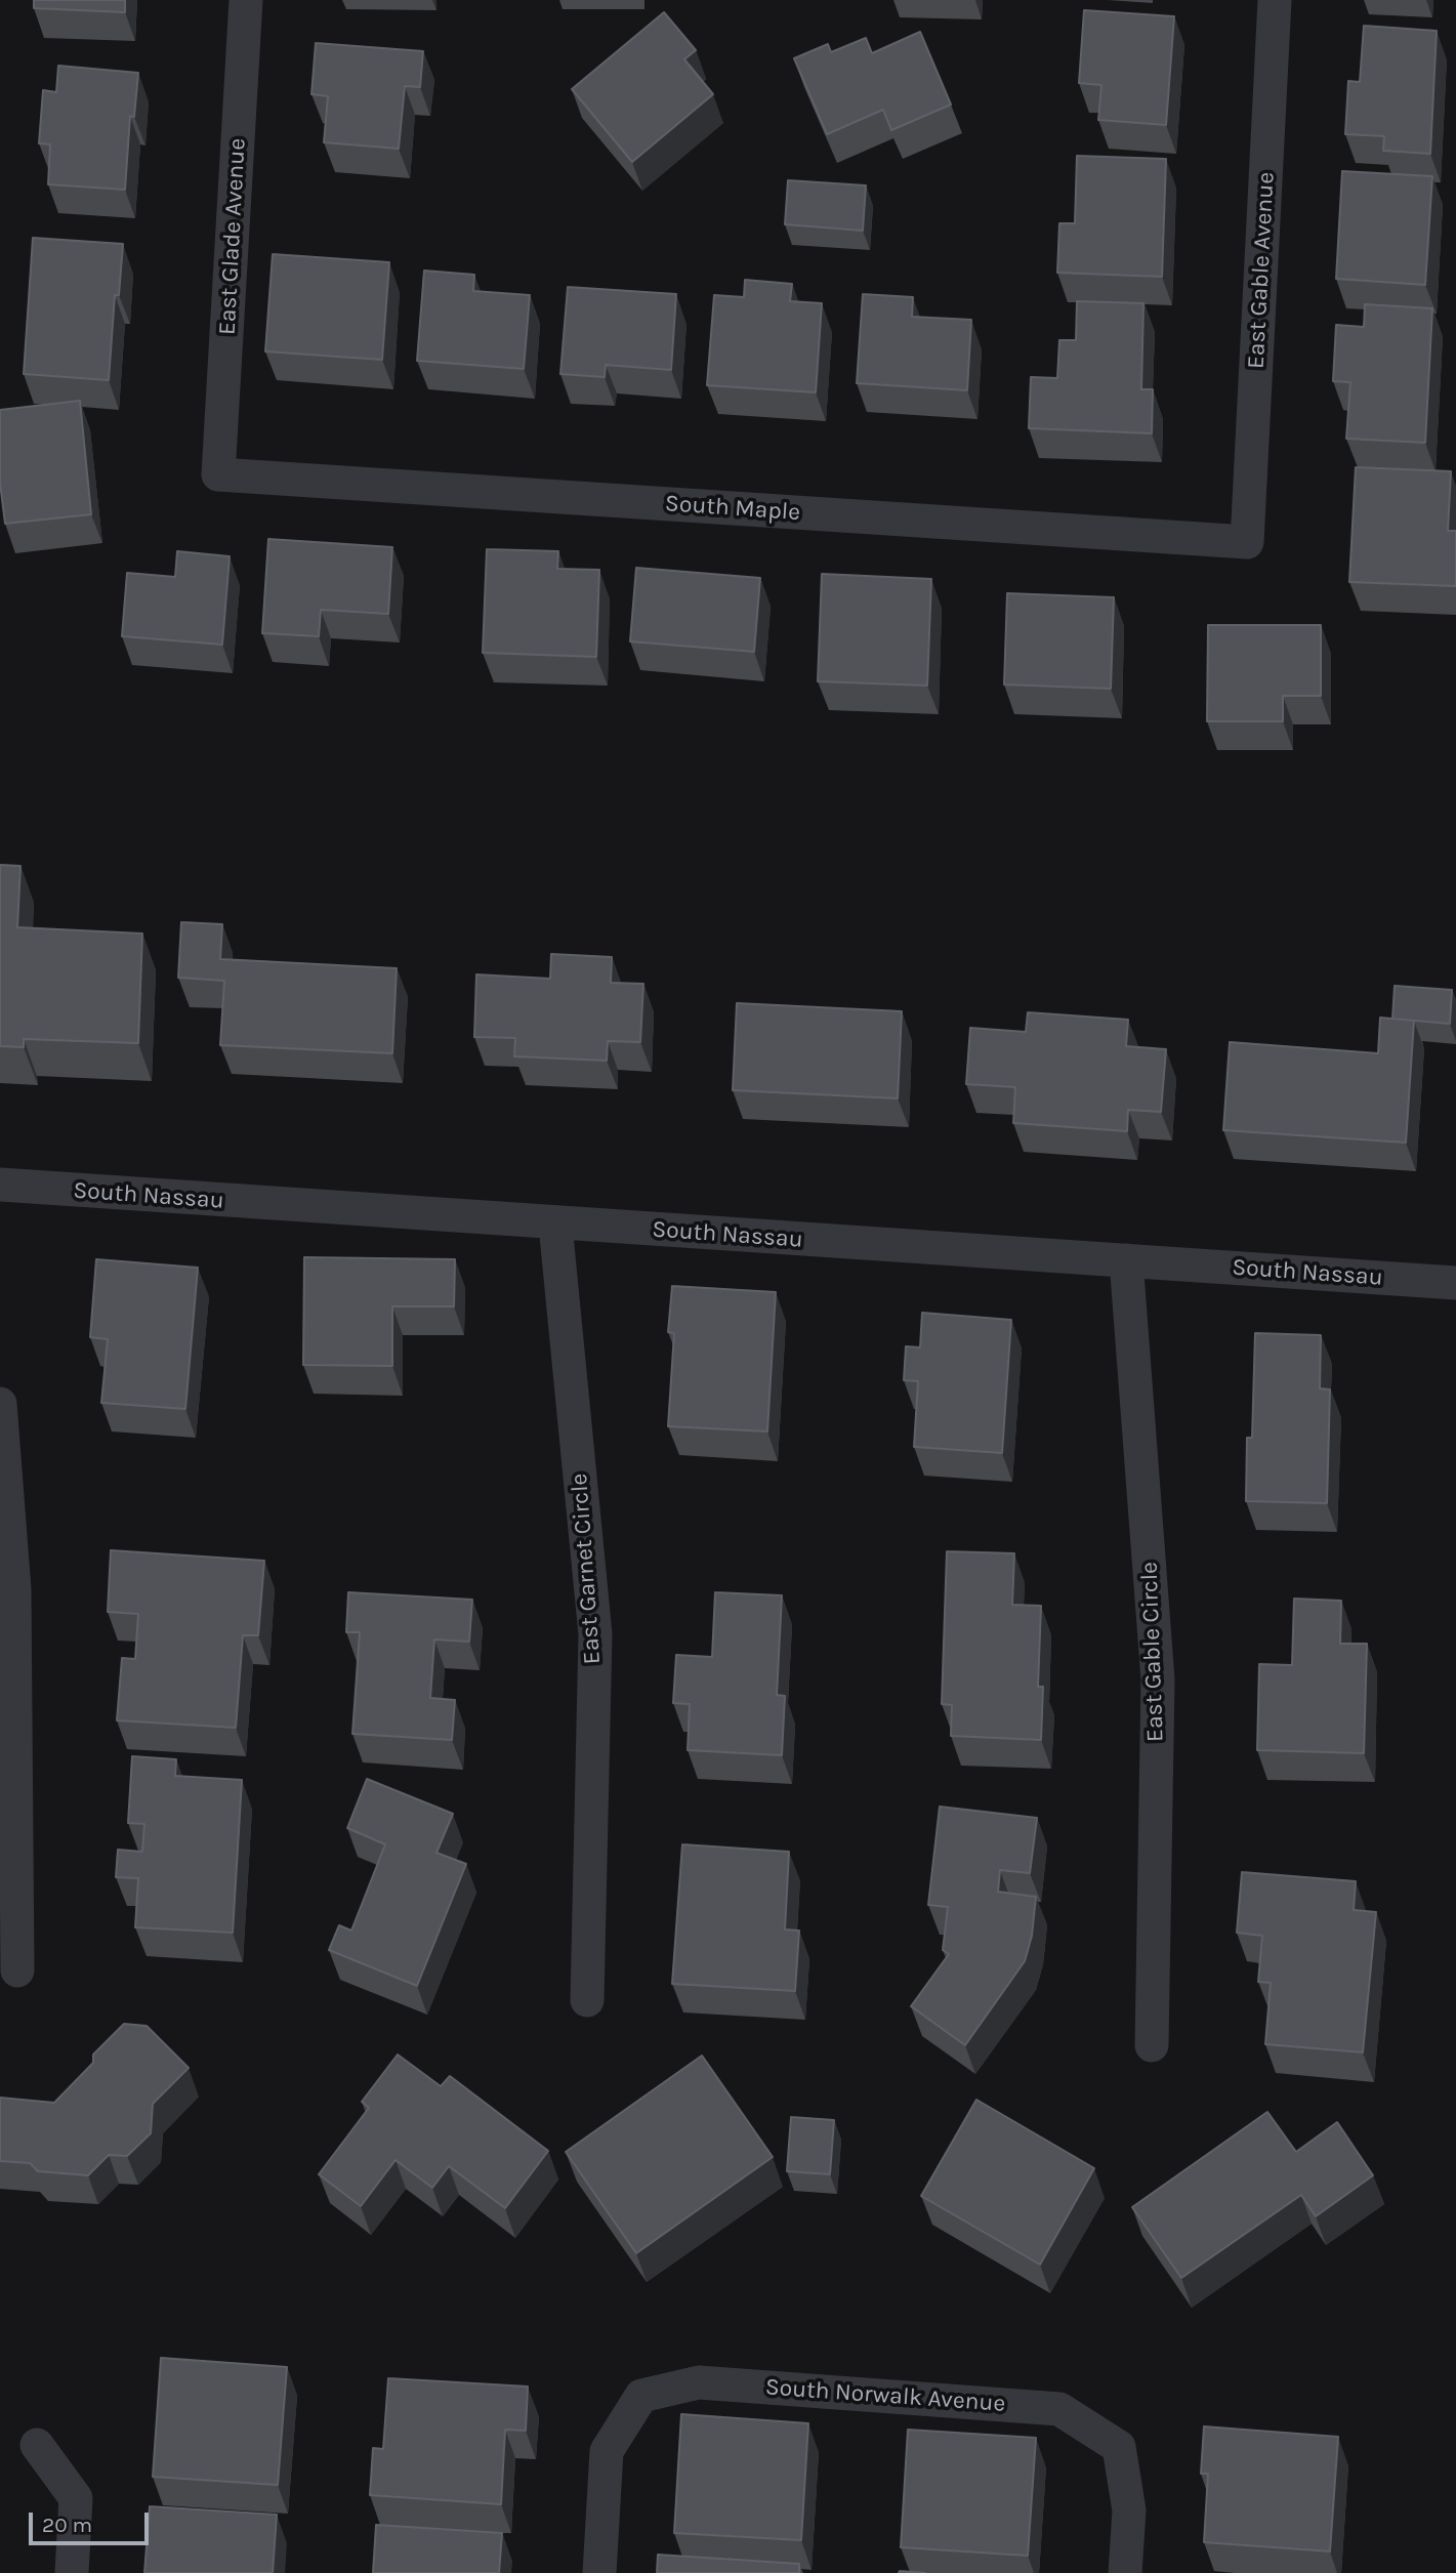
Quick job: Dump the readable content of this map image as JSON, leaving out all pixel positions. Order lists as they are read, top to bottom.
{
  "streets": {
    "street": [
      "East Glade Avenue",
      "East Gable Avenue",
      "South Maple",
      "South Nassau",
      "East Garnet Circle",
      "East Gable Circle",
      "South Norwalk Avenue"
    ]
  },
  "crossings": [
    ["East Glade Avenue", "South Maple"],
    ["East Gable Avenue", "South Maple"],
    ["South Nassau", "East Garnet Circle"],
    ["South Nassau", "East Gable Circle"]
  ],
  "scale_bar": "20 m"
}
